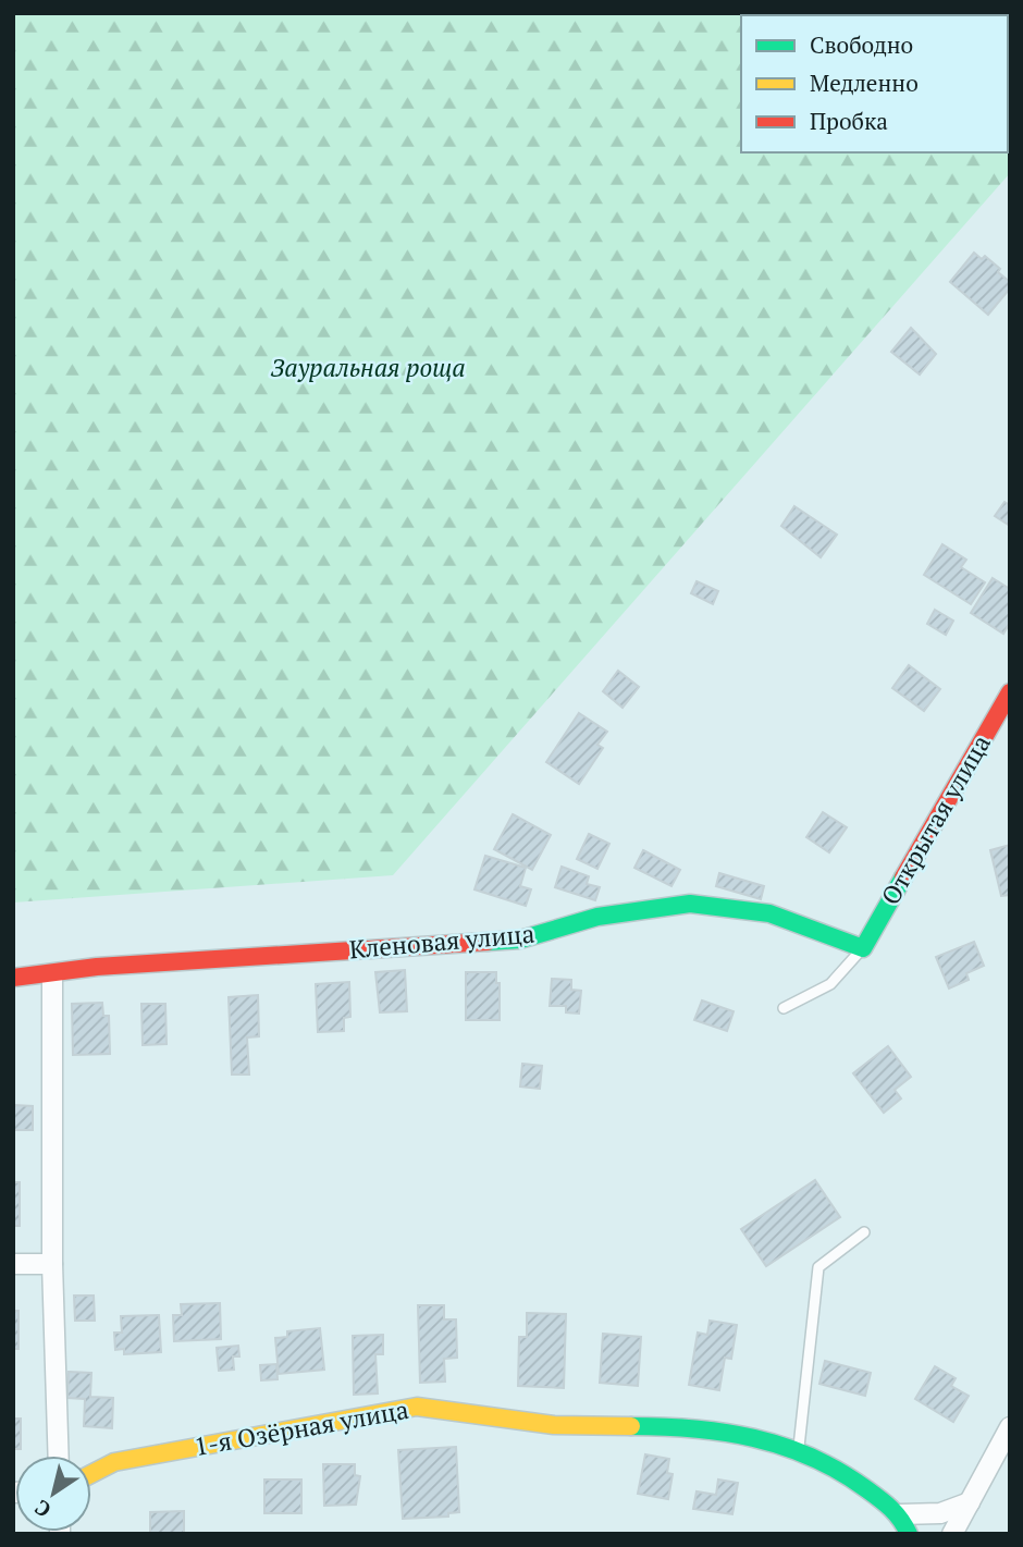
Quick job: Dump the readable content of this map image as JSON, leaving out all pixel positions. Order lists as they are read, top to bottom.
{
  "streets": {
    "street": ["Открытая улица", "Кленовая улица", "1-я Озёрная улица"]
  },
  "crossings": [
    ["Открытая улица", "Кленовая улица"]
  ],
  "parks": ["Зауральная роща"],
  "legend": ["Свободно", "Медленно", "Пробка"],
  "north": "bottom left"
}
